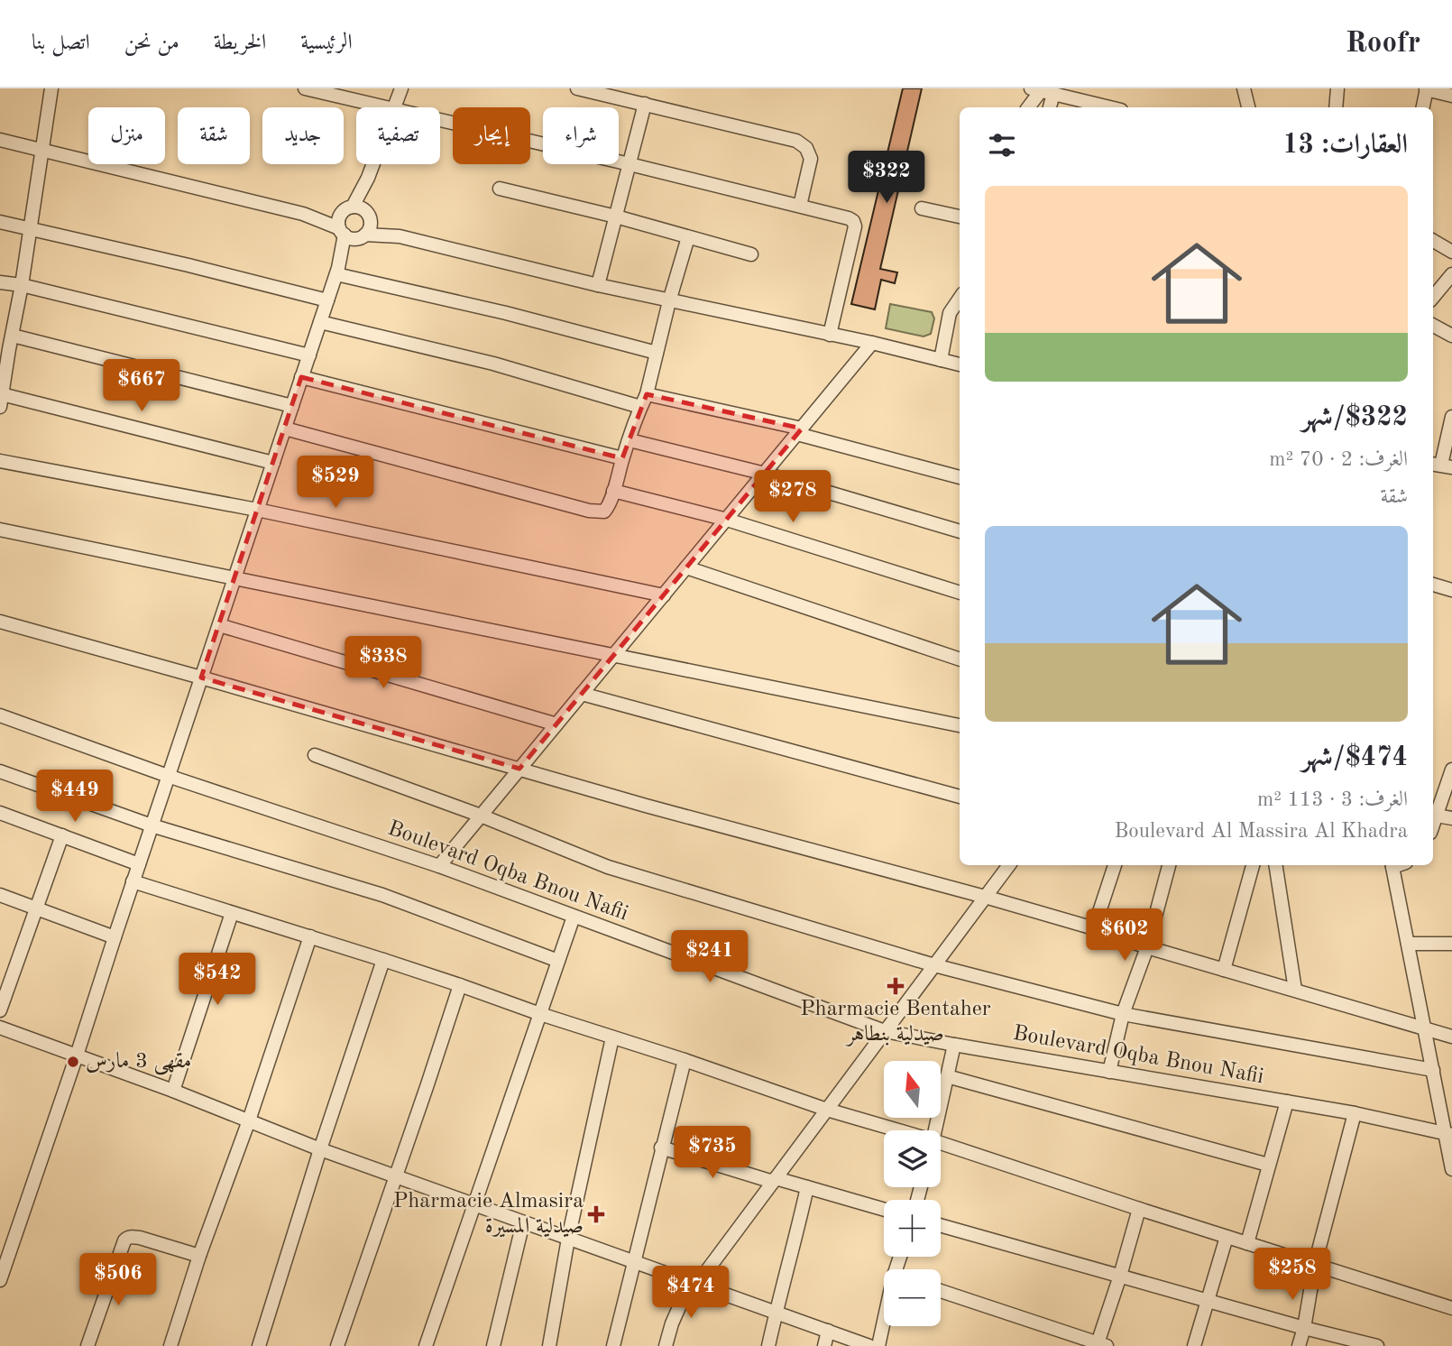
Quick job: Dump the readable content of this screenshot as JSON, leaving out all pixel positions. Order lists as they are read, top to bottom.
{
  "streets": {
    "street": ["Boulevard Oqba Bnou Nafii"]
  },
  "places": {
    "health": ["Pharmacie Bentaher صيدلية بنطاهر", "Pharmacie Almasira صيدلية المسيرة"],
    "other": ["مقهى 3 مارس"]
  },
  "north": "top",
  "page": {
    "header": "Roofr",
    "nav": [
      "الرئيسية",
      "الخريطة",
      "من نحن",
      "اتصل بنا"
    ],
    "chip": [
      "شراء",
      "إيجار",
      "تصفية",
      "جديد",
      "شقة",
      "منزل"
    ],
    "heading": "العقارات: 13",
    "price": [
      "$322",
      "$667",
      "$529",
      "$278",
      "$338",
      "$449",
      "$602",
      "$241",
      "$542",
      "$735",
      "$258",
      "$506",
      "$474"
    ],
    "list": [
      {
        "name": "$322/شهر",
        "note": "الغرف: 2 · 70 m² · شقة"
      },
      {
        "name": "$474/شهر",
        "note": "الغرف: 3 · 113 m² · Boulevard Al Massira Al Khadra"
      }
    ],
    "map_buttons": ["+", "−"]
  }
}
